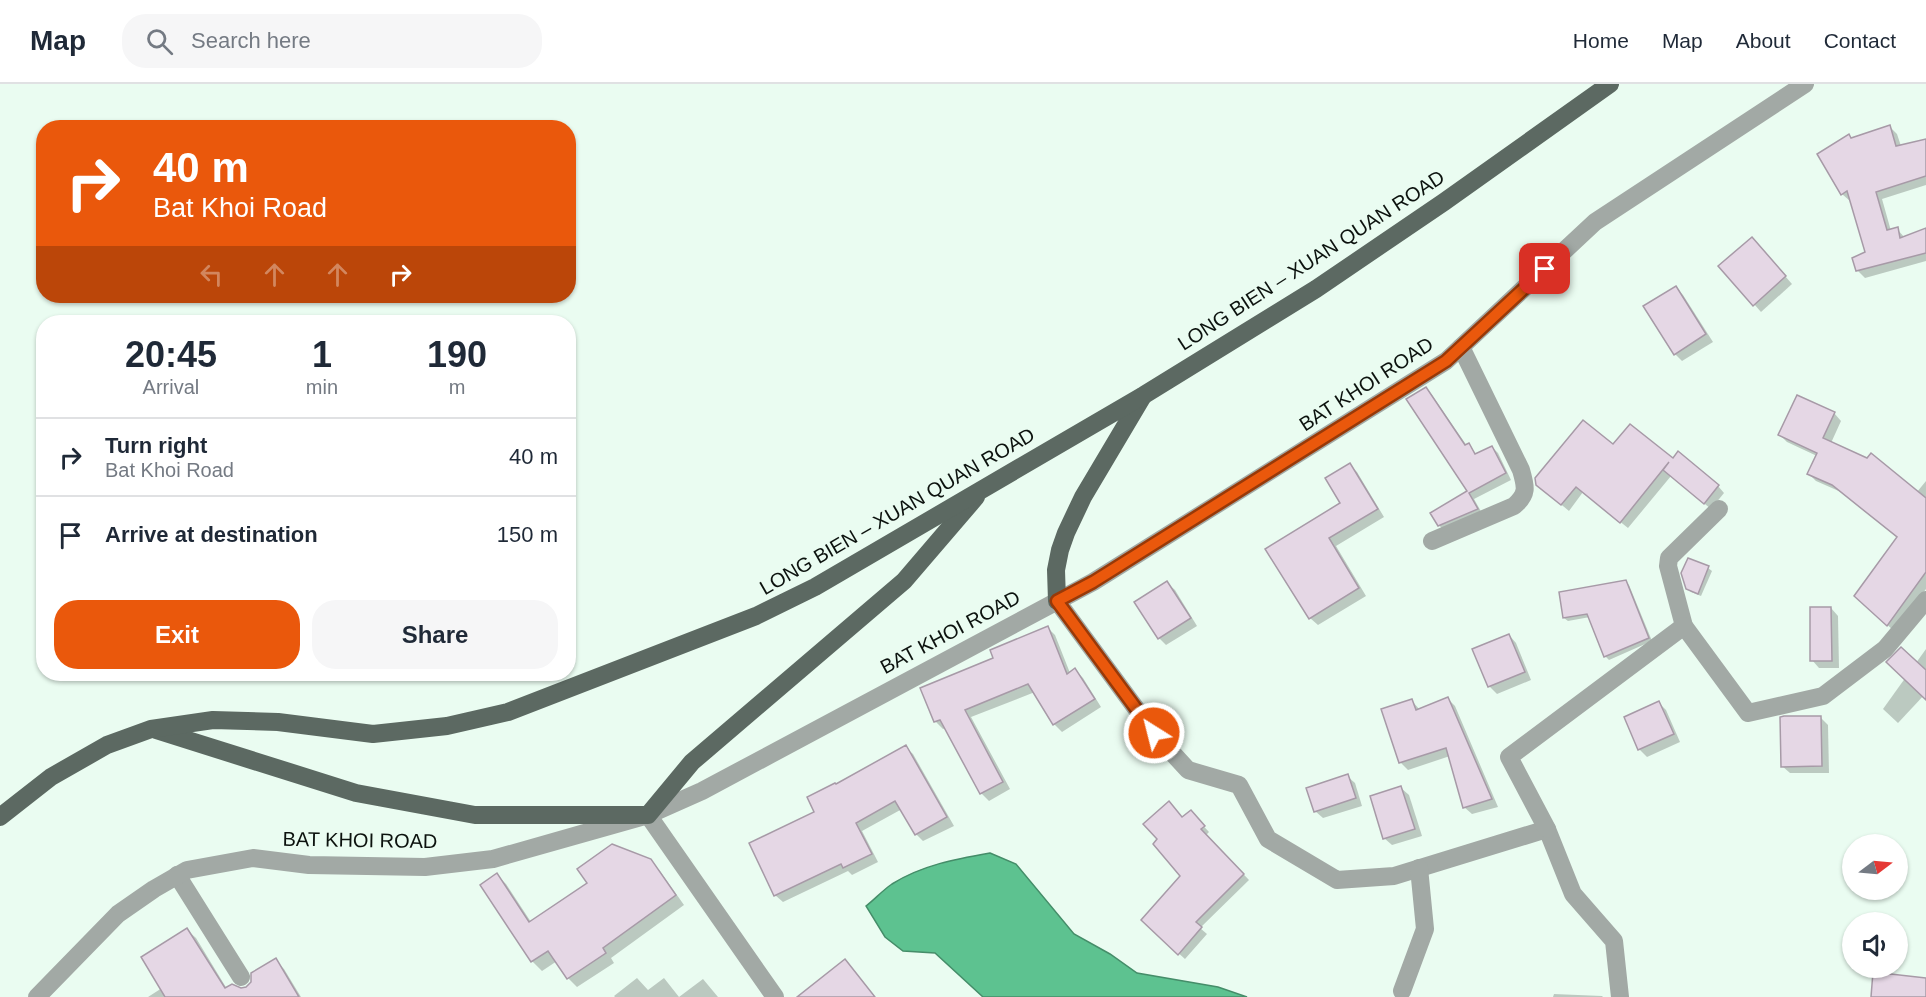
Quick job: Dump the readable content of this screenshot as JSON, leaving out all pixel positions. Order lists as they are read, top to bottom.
{
  "streets": {
    "main road": ["LONG BIEN – XUAN QUAN ROAD"],
    "street": ["BAT KHOI ROAD"]
  },
  "north": "right",
  "page": {
    "header": "Map",
    "search": "Search here",
    "nav": [
      "Home",
      "Map",
      "About",
      "Contact"
    ],
    "turn": ["40 m", "Bat Khoi Road"],
    "eta": [
      "20:45",
      "Arrival",
      "1",
      "min",
      "190",
      "m"
    ],
    "list": [
      {
        "name": "Turn right",
        "note": "Bat Khoi Road",
        "value": "40 m"
      },
      {
        "name": "Arrive at destination",
        "value": "150 m"
      }
    ],
    "buttons": ["Exit", "Share"]
  }
}
